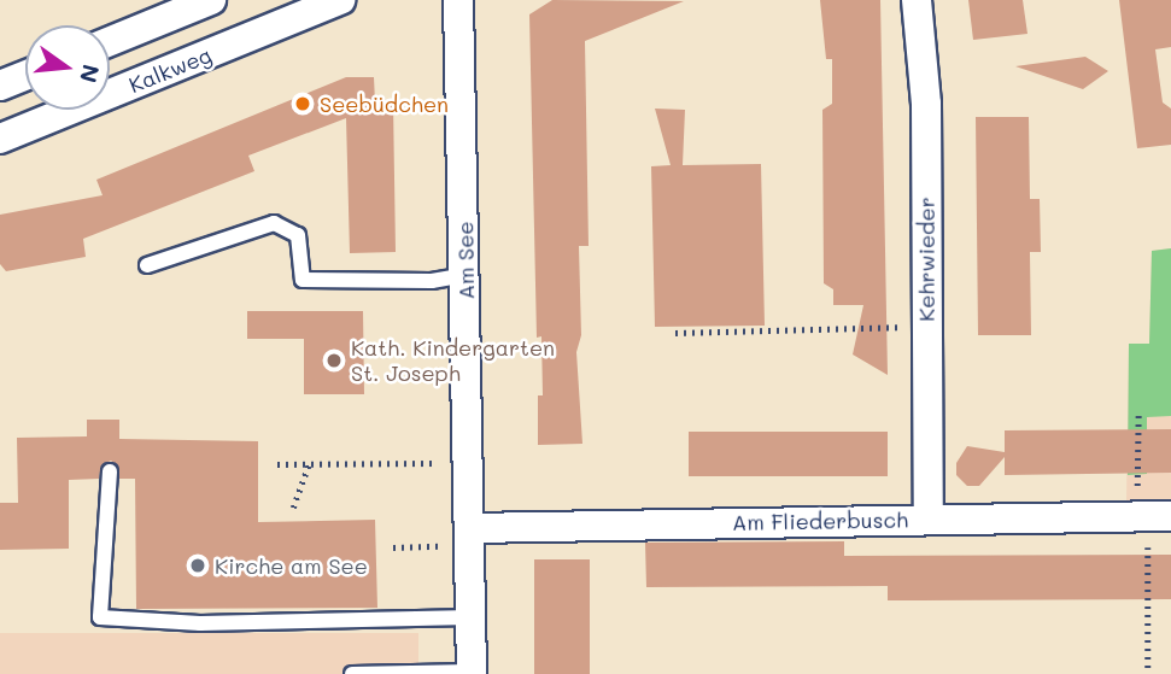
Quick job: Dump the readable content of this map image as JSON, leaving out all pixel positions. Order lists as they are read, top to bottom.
{
  "streets": {
    "street": [
      "Kalkweg",
      "Kehrwieder",
      "Am See",
      "Am Fliederbusch"
    ]
  },
  "crossings": [
    ["Kehrwieder", "Am Fliederbusch"],
    ["Am See", "Am Fliederbusch"]
  ],
  "places": ["Seebüdchen", "Kath. Kindergarten St. Joseph", "Kirche am See"],
  "north": "right"
}
